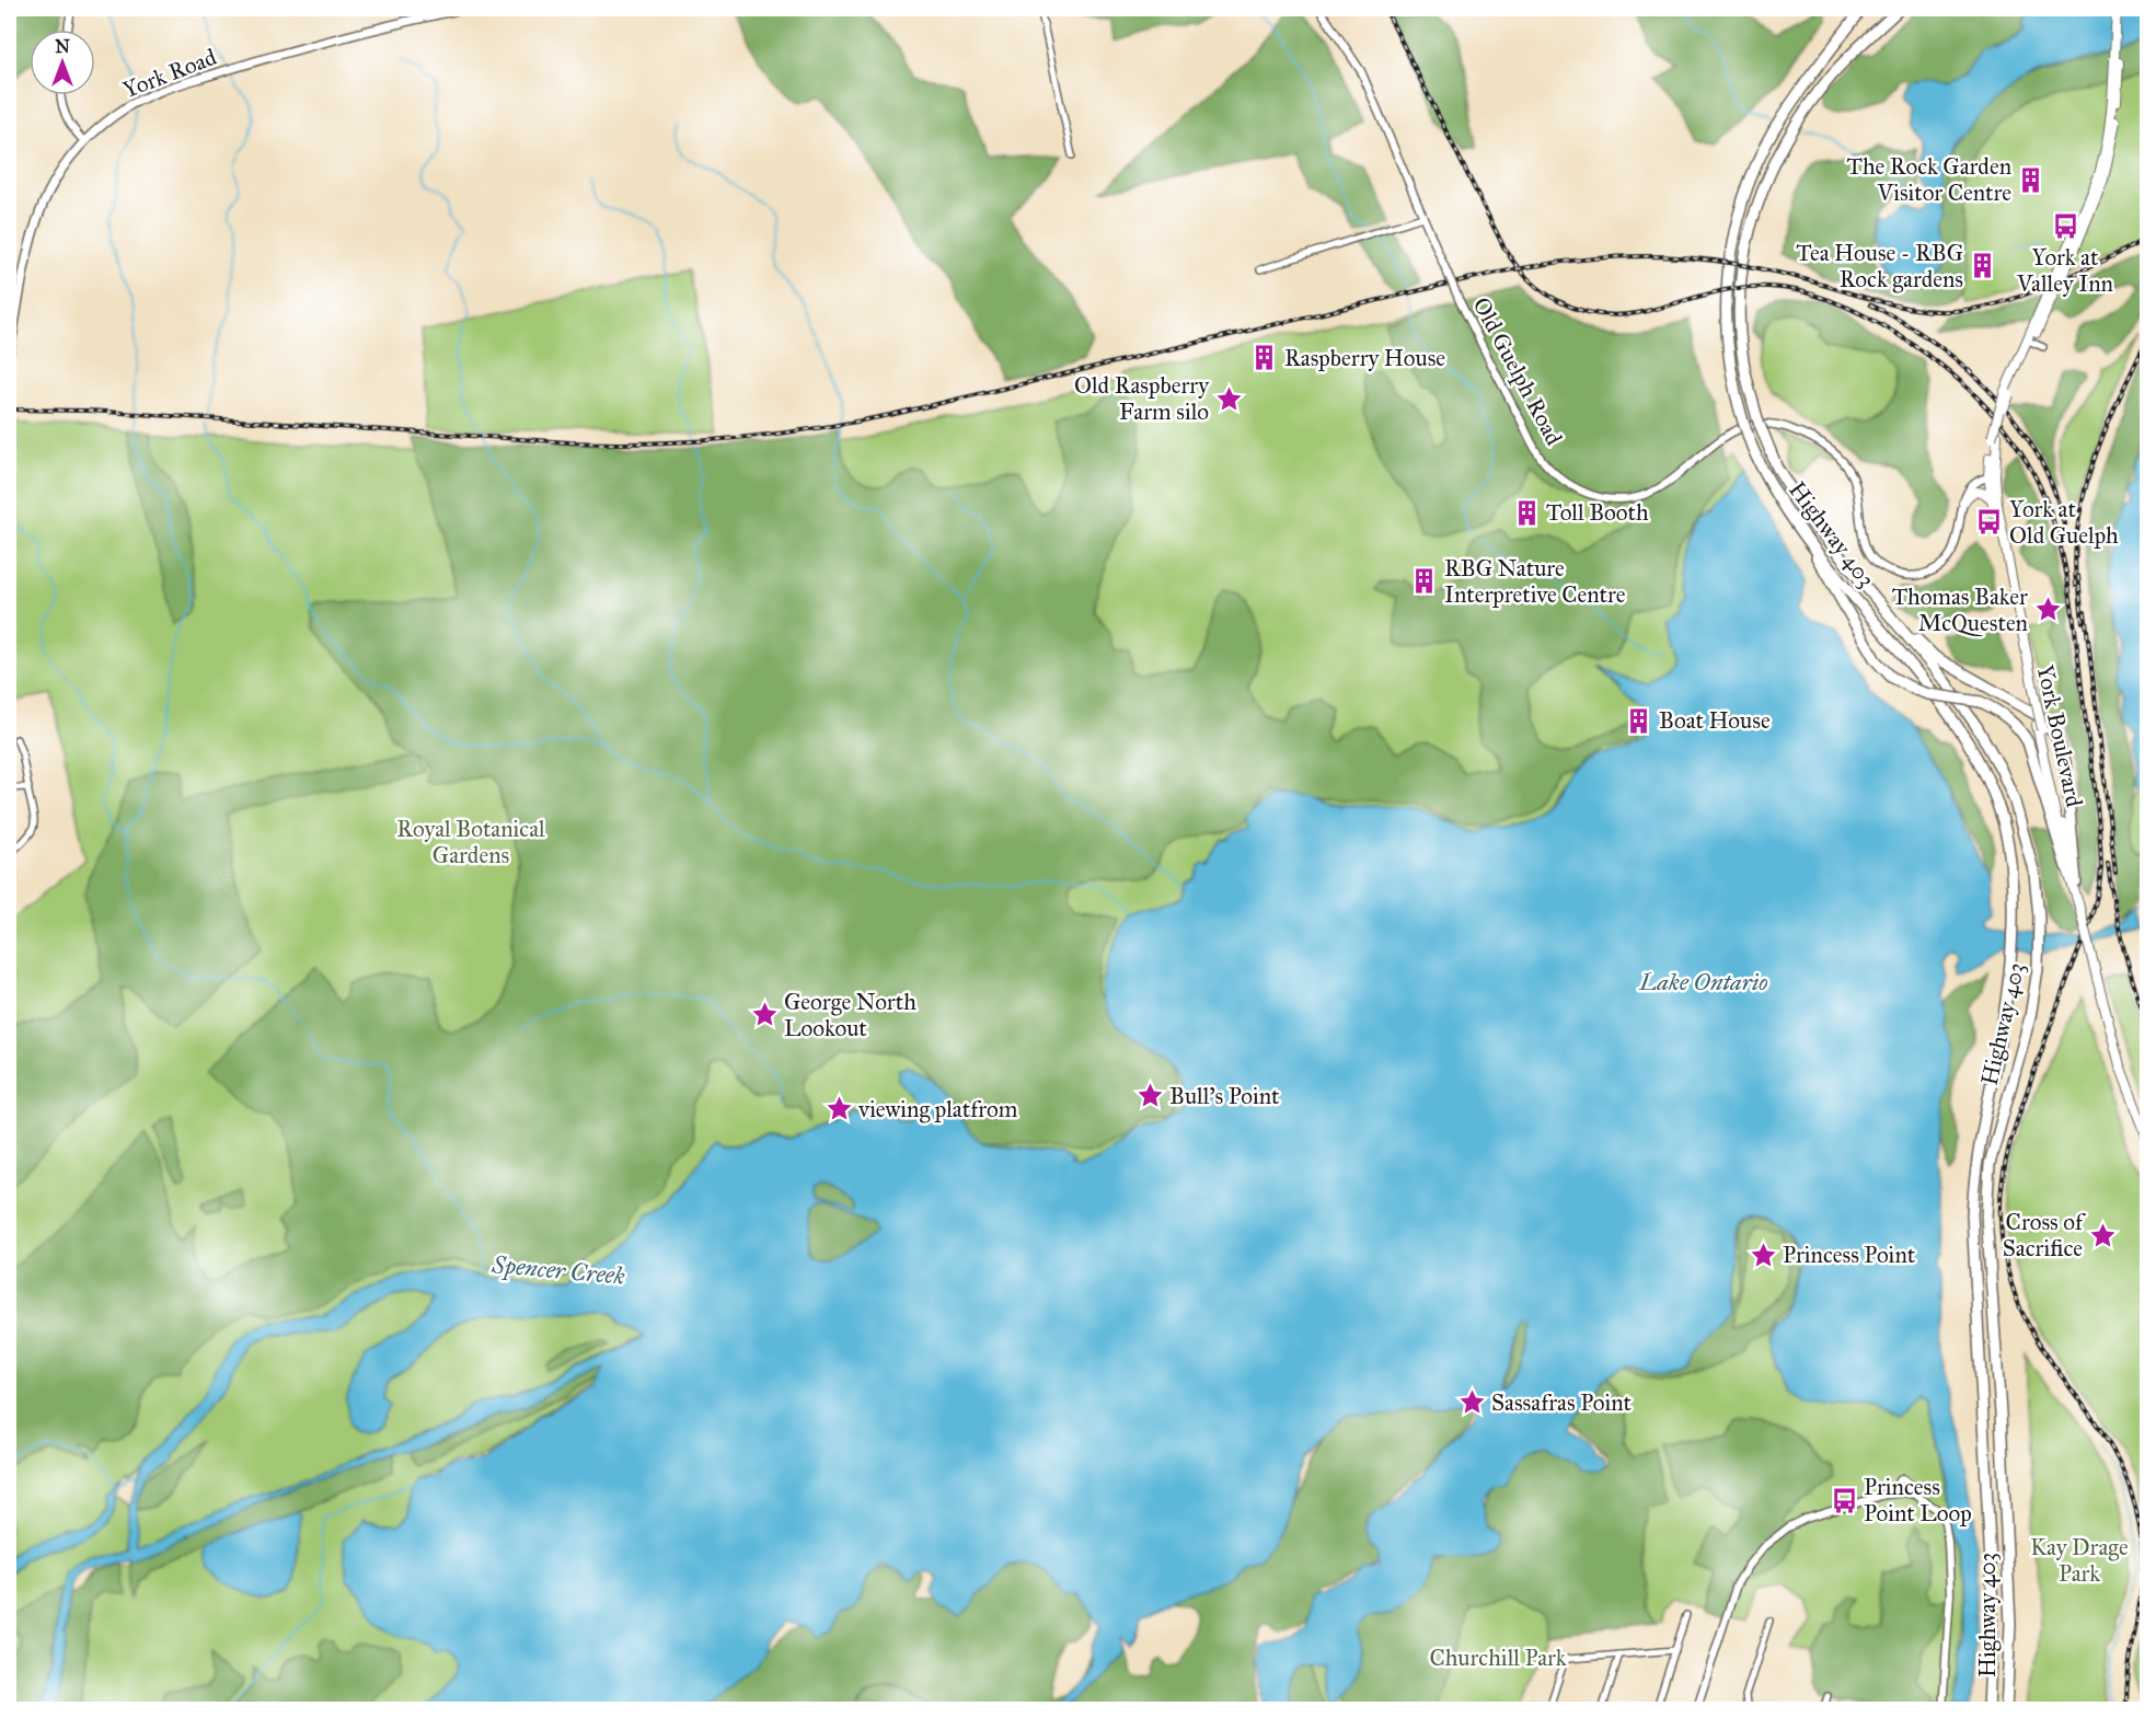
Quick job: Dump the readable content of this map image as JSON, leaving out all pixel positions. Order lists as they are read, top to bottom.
{
  "streets": {
    "highway": ["Highway 403"],
    "main road": ["York Road", "York Boulevard"],
    "street": ["Old Guelph Road"]
  },
  "crossings": [
    ["Old Guelph Road", "York Boulevard"]
  ],
  "water": ["Lake Ontario", "Spencer Creek"],
  "parks": ["Royal Botanical Gardens", "Kay Drage Park", "Churchill Park"],
  "places": {
    "building": [
      "The Rock Garden Visitor Centre",
      "Tea House - RBG Rock gardens",
      "Raspberry House",
      "Toll Booth",
      "RBG Nature Interpretive Centre",
      "Boat House"
    ],
    "bus stop": ["York at Valley Inn", "York at Old Guelph", "Princess Point Loop"],
    "place": [
      "Old Raspberry Farm silo",
      "Thomas Baker McQuesten",
      "George North Lookout",
      "Bull's Point",
      "viewing platfrom",
      "Cross of Sacrifice",
      "Princess Point",
      "Sassafras Point"
    ]
  },
  "north": "top"
}
